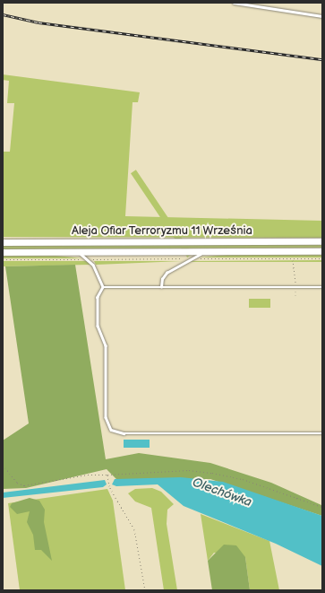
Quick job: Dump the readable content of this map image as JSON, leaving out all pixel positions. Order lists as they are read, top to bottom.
{
  "streets": {
    "street": ["Aleja Ofiar Terroryzmu 11 Września"]
  },
  "water": ["Olechówka"]
}
